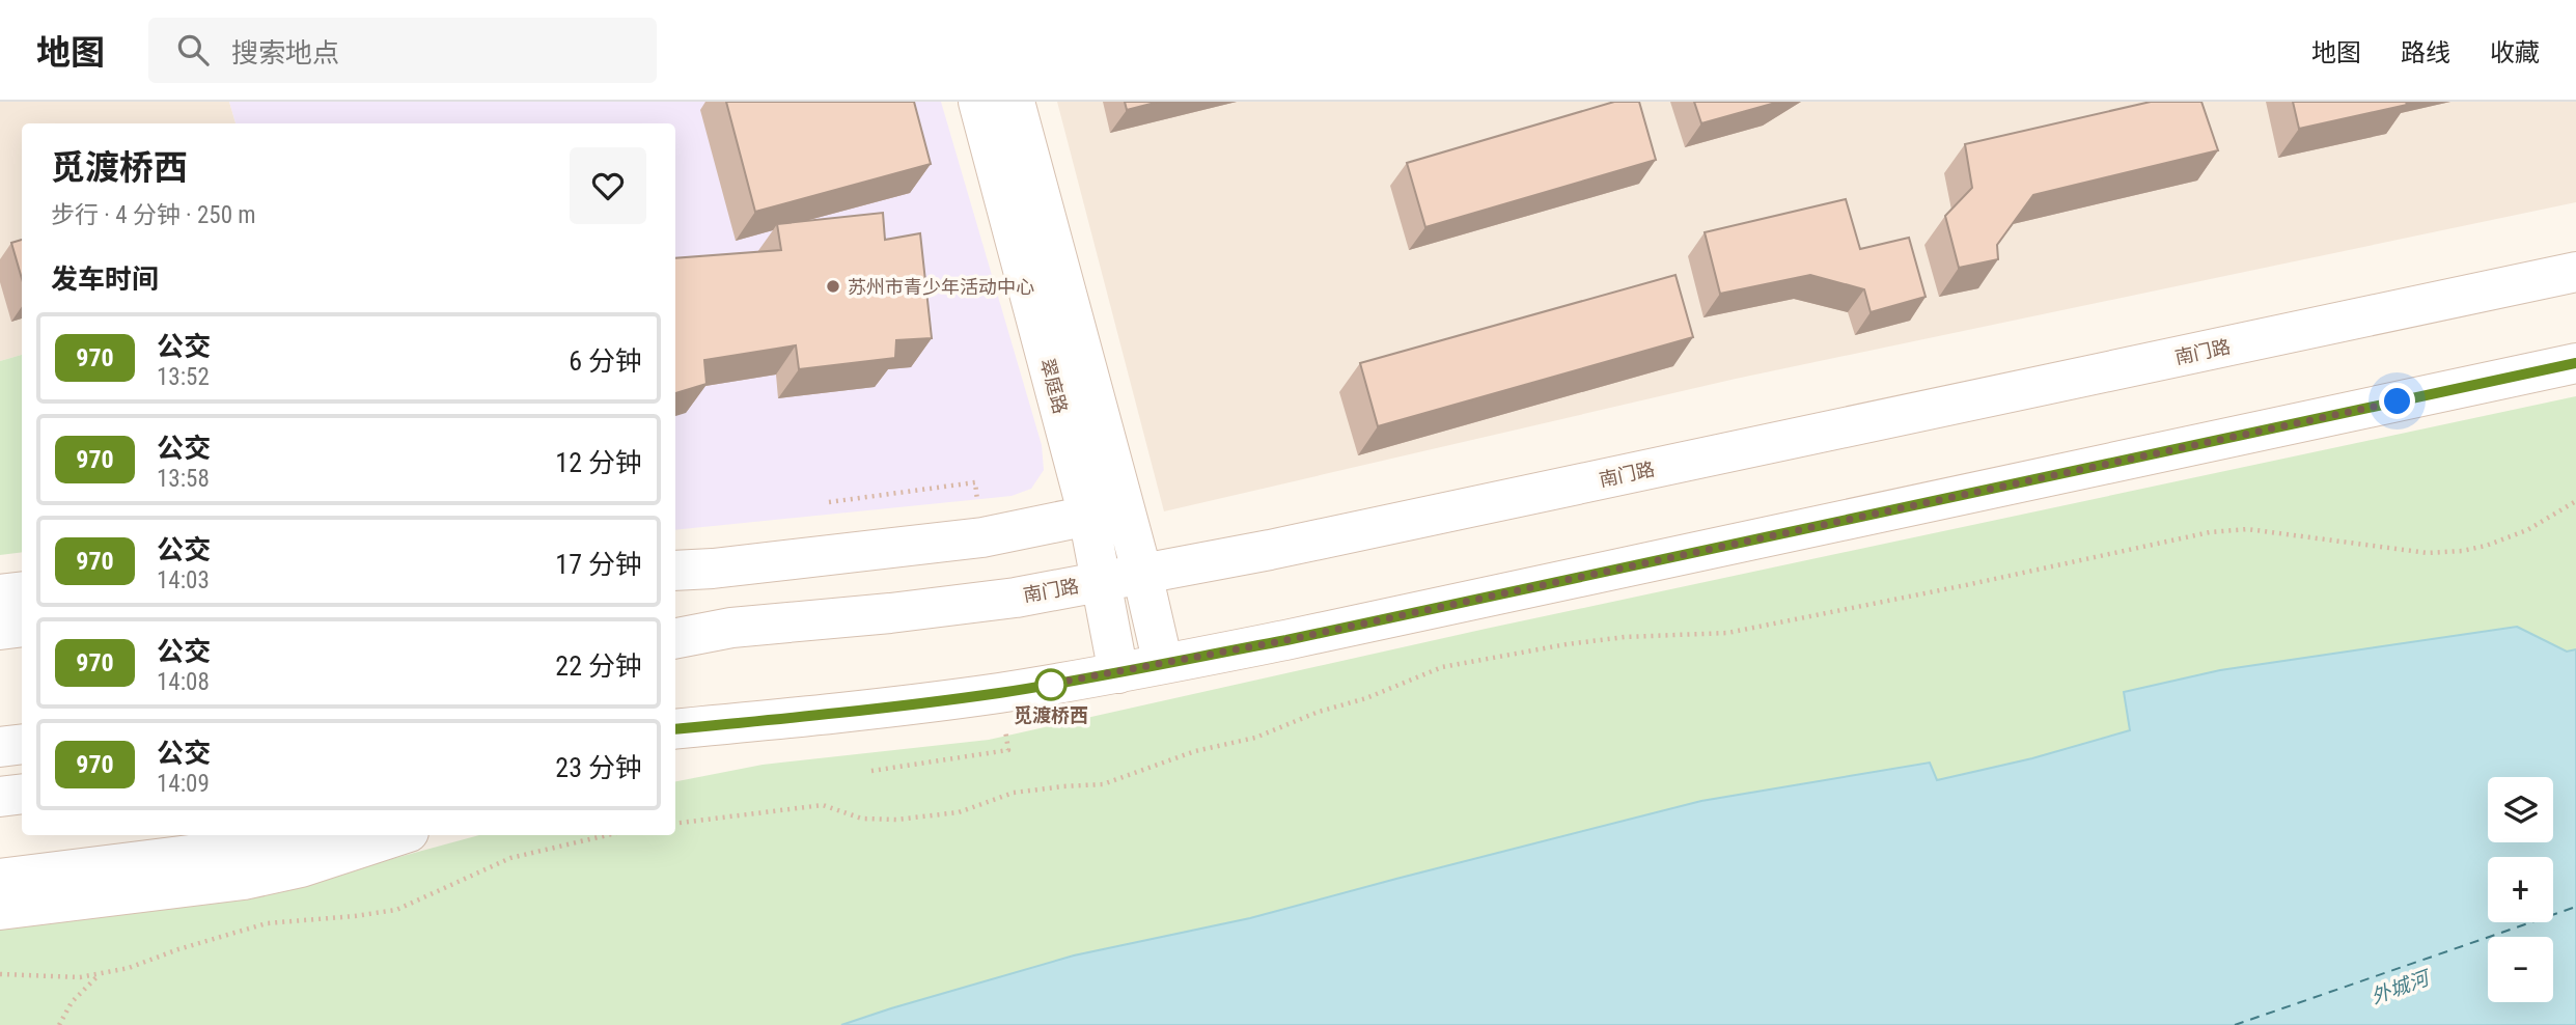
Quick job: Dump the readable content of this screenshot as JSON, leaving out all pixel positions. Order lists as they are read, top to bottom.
{
  "streets": {
    "main road": ["南门路", "翠庭路"]
  },
  "crossings": [
    ["南门路", "翠庭路"]
  ],
  "water": ["外城河"],
  "places": ["苏州市青少年活动中心", "觅渡桥西"],
  "lines": ["bus line 970"],
  "page": {
    "header": "地图",
    "search": "搜索地点",
    "nav": ["地图", "路线", "收藏"],
    "heading": [
      ["觅渡桥西", "步行 · 4 分钟 · 250 m"],
      "发车时间"
    ],
    "list": [
      {
        "mark": "970",
        "name": "公交",
        "note": "13:52",
        "value": "6 分钟"
      },
      {
        "mark": "970",
        "name": "公交",
        "note": "13:58",
        "value": "12 分钟"
      },
      {
        "mark": "970",
        "name": "公交",
        "note": "14:03",
        "value": "17 分钟"
      },
      {
        "mark": "970",
        "name": "公交",
        "note": "14:08",
        "value": "22 分钟"
      },
      {
        "mark": "970",
        "name": "公交",
        "note": "14:09",
        "value": "23 分钟"
      }
    ],
    "map_buttons": ["+", "−"]
  }
}
